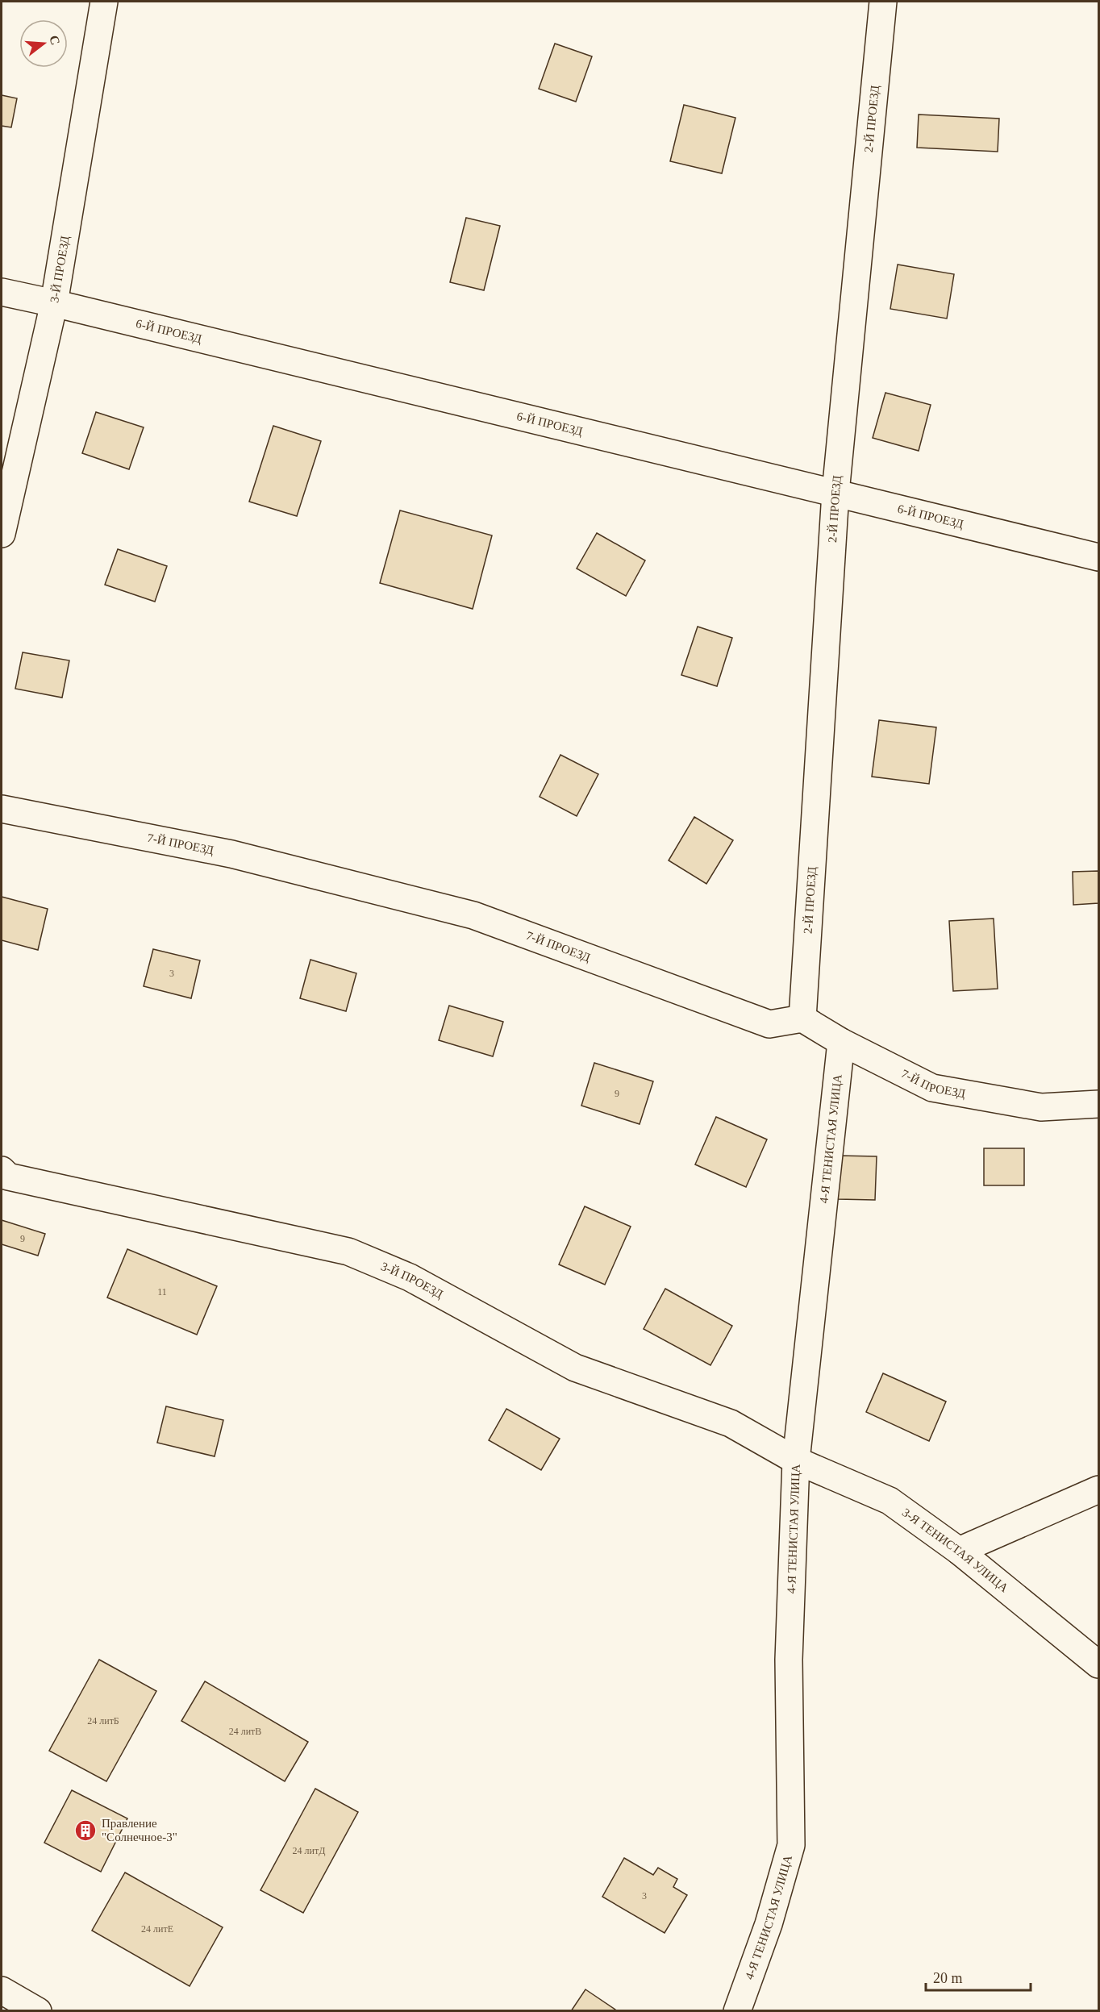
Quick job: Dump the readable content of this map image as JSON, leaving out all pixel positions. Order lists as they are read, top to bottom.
{
  "streets": {
    "street": [
      "2-Й ПРОЕЗД",
      "3-Й ПРОЕЗД",
      "6-Й ПРОЕЗД",
      "7-Й ПРОЕЗД",
      "4-Я ТЕНИСТАЯ УЛИЦА",
      "3-Я ТЕНИСТАЯ УЛИЦА"
    ]
  },
  "crossings": [
    ["2-Й ПРОЕЗД", "6-Й ПРОЕЗД"],
    ["2-Й ПРОЕЗД", "7-Й ПРОЕЗД"],
    ["3-Й ПРОЕЗД", "6-Й ПРОЕЗД"],
    ["3-Й ПРОЕЗД", "4-Я ТЕНИСТАЯ УЛИЦА"],
    ["3-Й ПРОЕЗД", "3-Я ТЕНИСТАЯ УЛИЦА"],
    ["7-Й ПРОЕЗД", "4-Я ТЕНИСТАЯ УЛИЦА"],
    ["4-Я ТЕНИСТАЯ УЛИЦА", "3-Я ТЕНИСТАЯ УЛИЦА"]
  ],
  "places": {
    "building": ["Правление \"Солнечное-3\""]
  },
  "house_numbers": [
    "3",
    "9",
    "9",
    "11",
    "24 литБ",
    "24 литВ",
    "24 литД",
    "3",
    "24 литЕ"
  ],
  "scale_bar": "20 m",
  "north": "right"
}
